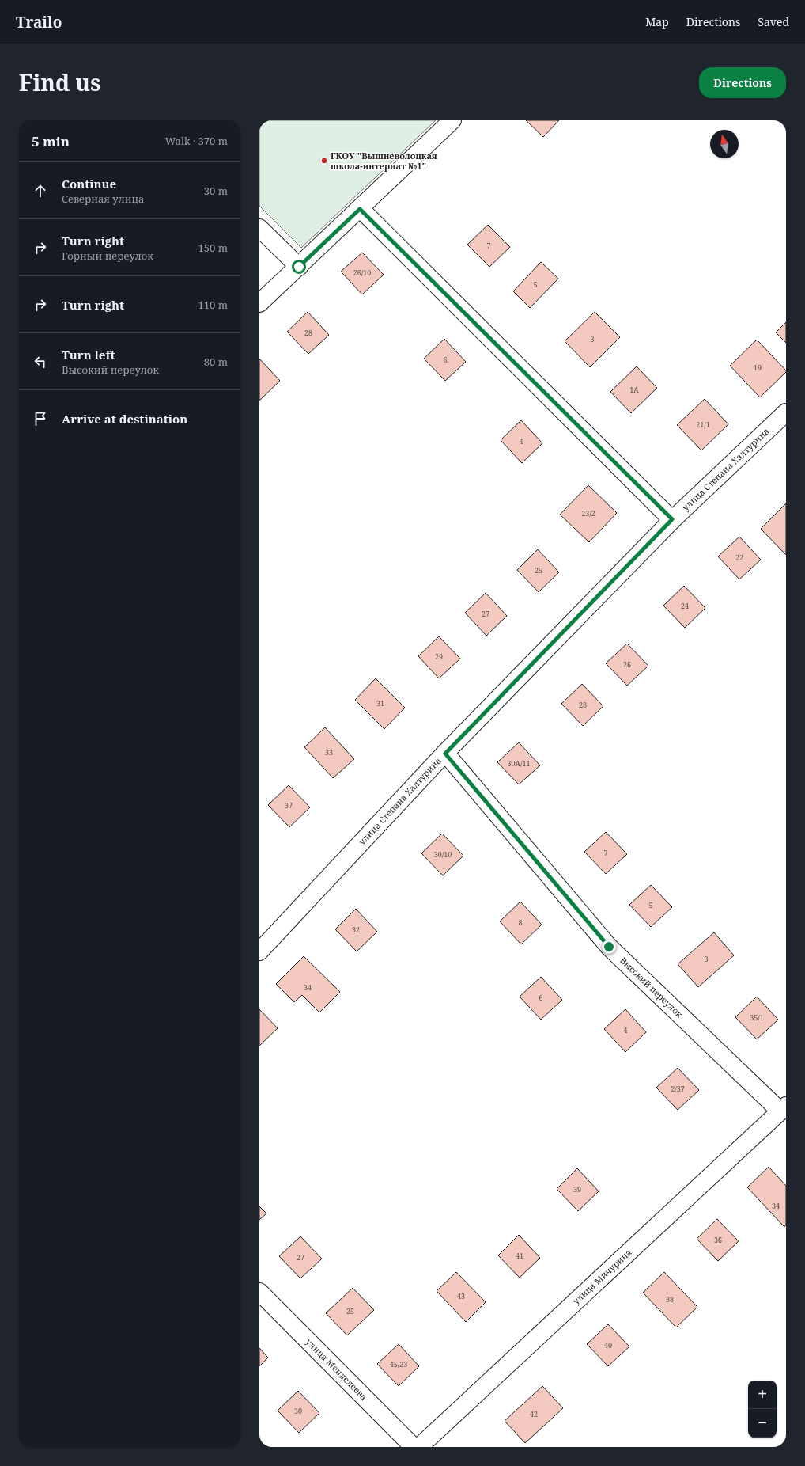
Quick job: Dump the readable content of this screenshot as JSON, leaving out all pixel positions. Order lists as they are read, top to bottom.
{
  "streets": {
    "street": [
      "улица Степана Халтурина",
      "Высокий переулок",
      "улица Мичурина",
      "улица Менделеева"
    ]
  },
  "crossings": [
    ["улица Степана Халтурина", "Высокий переулок"],
    ["Высокий переулок", "улица Мичурина"]
  ],
  "places": ["ГКОУ \"Вышневолоцкая школа-интернат №1\""],
  "house_numbers": [
    "7",
    "26/10",
    "5",
    "28",
    "3",
    "6",
    "19",
    "1А",
    "21/1",
    "4",
    "23/2",
    "22",
    "25",
    "24",
    "27",
    "29",
    "26",
    "31",
    "28",
    "33",
    "30А/11",
    "37",
    "7",
    "30/10",
    "5",
    "8",
    "32",
    "3",
    "34",
    "6",
    "35/1",
    "4",
    "2/37",
    "39",
    "34",
    "36",
    "41",
    "27",
    "43",
    "38",
    "25",
    "40",
    "45/23",
    "30",
    "42"
  ],
  "north": "top",
  "page": {
    "header": "Trailo",
    "nav": ["Map", "Directions", "Saved"],
    "title": "Find us",
    "buttons": "Directions",
    "heading": ["5 min", "Walk · 370 m"],
    "list": [
      ["Continue", "Северная улица", "30 m"],
      ["Turn right", "Горный переулок", "150 m"],
      ["Turn right", "110 m"],
      ["Turn left", "Высокий переулок", "80 m"],
      "Arrive at destination"
    ],
    "map_buttons": ["+", "−"]
  }
}
